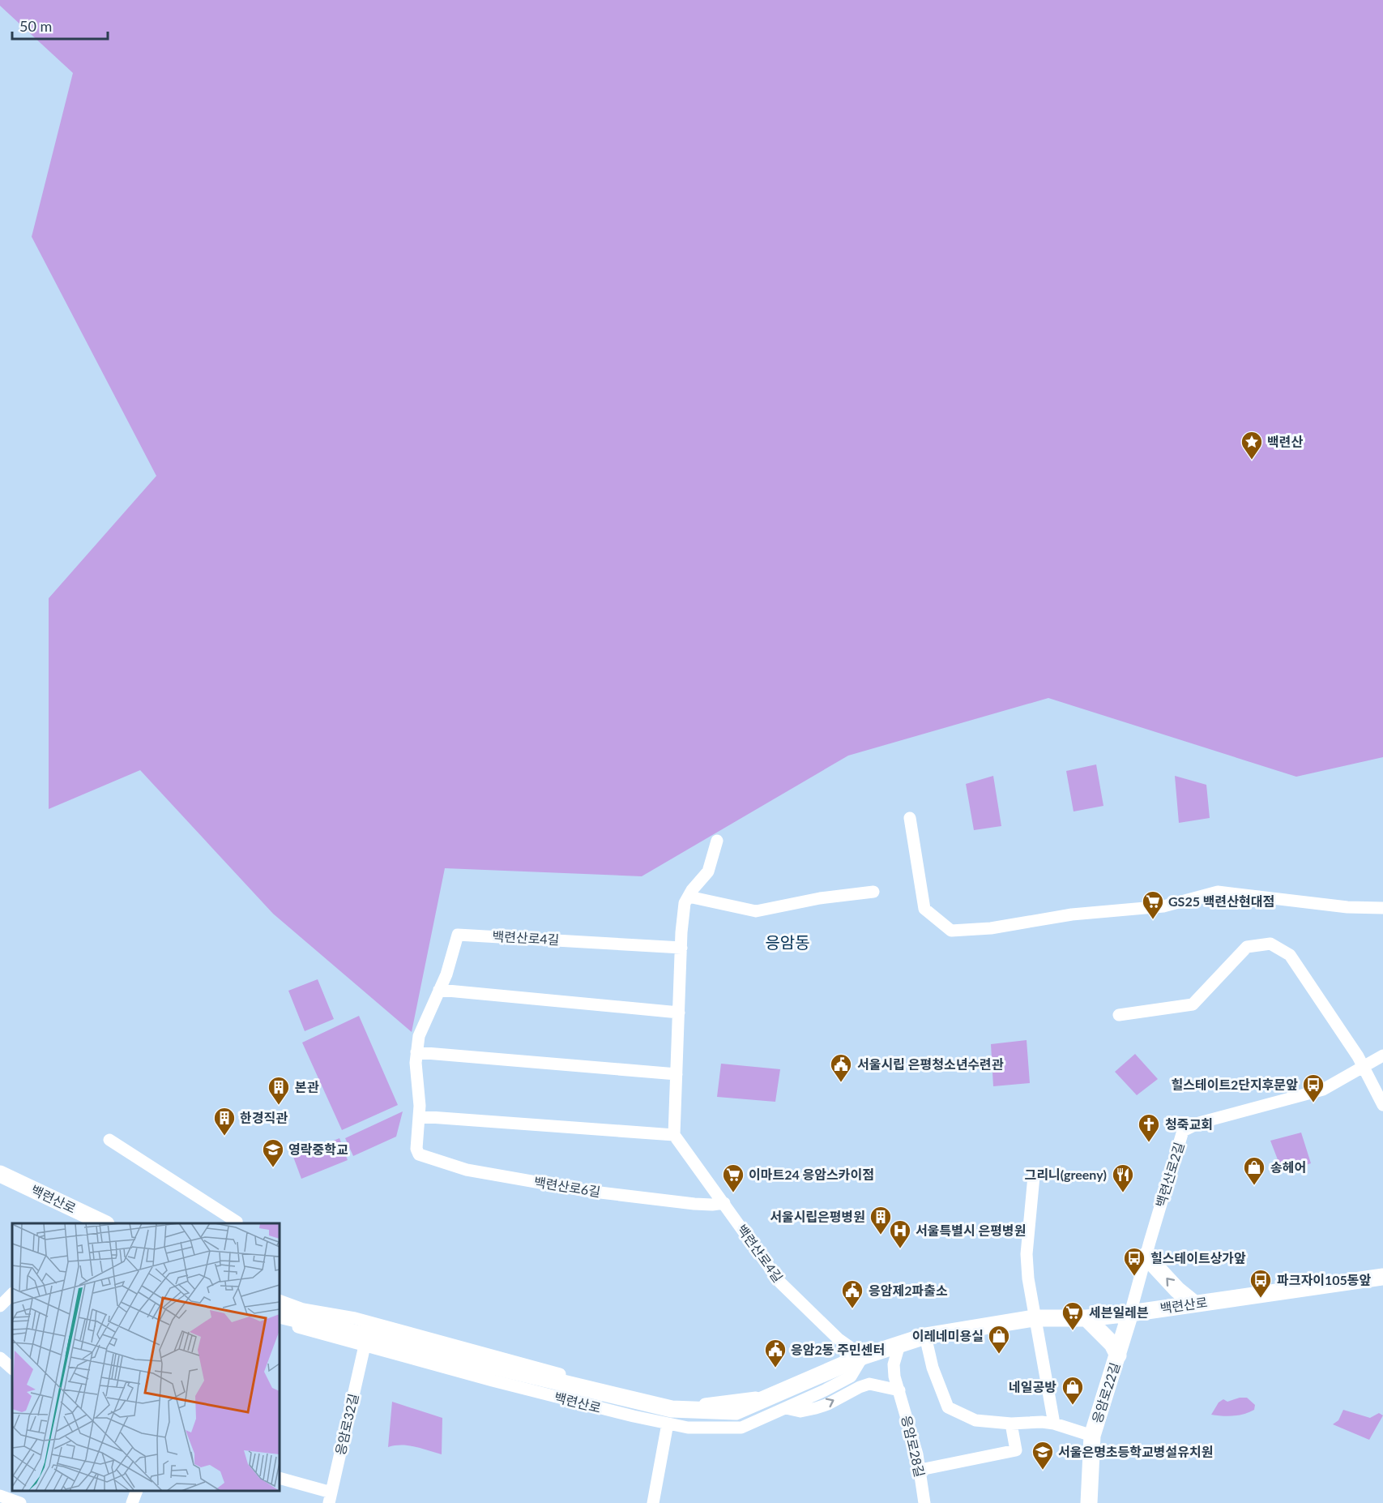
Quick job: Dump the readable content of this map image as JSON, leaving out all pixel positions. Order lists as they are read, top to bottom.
{
  "streets": {
    "main road": ["백련산로", "응암로22길"],
    "street": [
      "백련산로4길",
      "백련산로2길",
      "백련산로6길",
      "응암로32길",
      "응암로28길"
    ]
  },
  "crossings": [
    ["백련산로4길", "백련산로6길"],
    ["백련산로4길", "백련산로"],
    ["백련산로2길", "백련산로"],
    ["백련산로2길", "응암로22길"],
    ["백련산로", "응암로22길"],
    ["백련산로", "응암로32길"],
    ["백련산로", "응암로28길"]
  ],
  "districts": ["응암동"],
  "places": {
    "place": ["백련산"],
    "supermarket": ["GS25 백련산현대점", "이마트24 응암스카이점", "세븐일레븐"],
    "public building": ["서울시립 은평청소년수련관", "응암제2파출소", "응암2동 주민센터"],
    "bus stop": ["힐스테이트2단지후문앞", "힐스테이트상가앞", "파크자이105동앞"],
    "building": ["본관", "한경직관", "서울시립은평병원"],
    "church": ["청죽교회"],
    "school or university": ["영락중학교", "서울은명초등학교병설유치원"],
    "shop": ["송헤어", "이레네미용실", "네일공방"],
    "restaurant": ["그리니(greeny)"],
    "hospital": ["서울특별시 은평병원"]
  },
  "scale_bar": "50 m"
}
